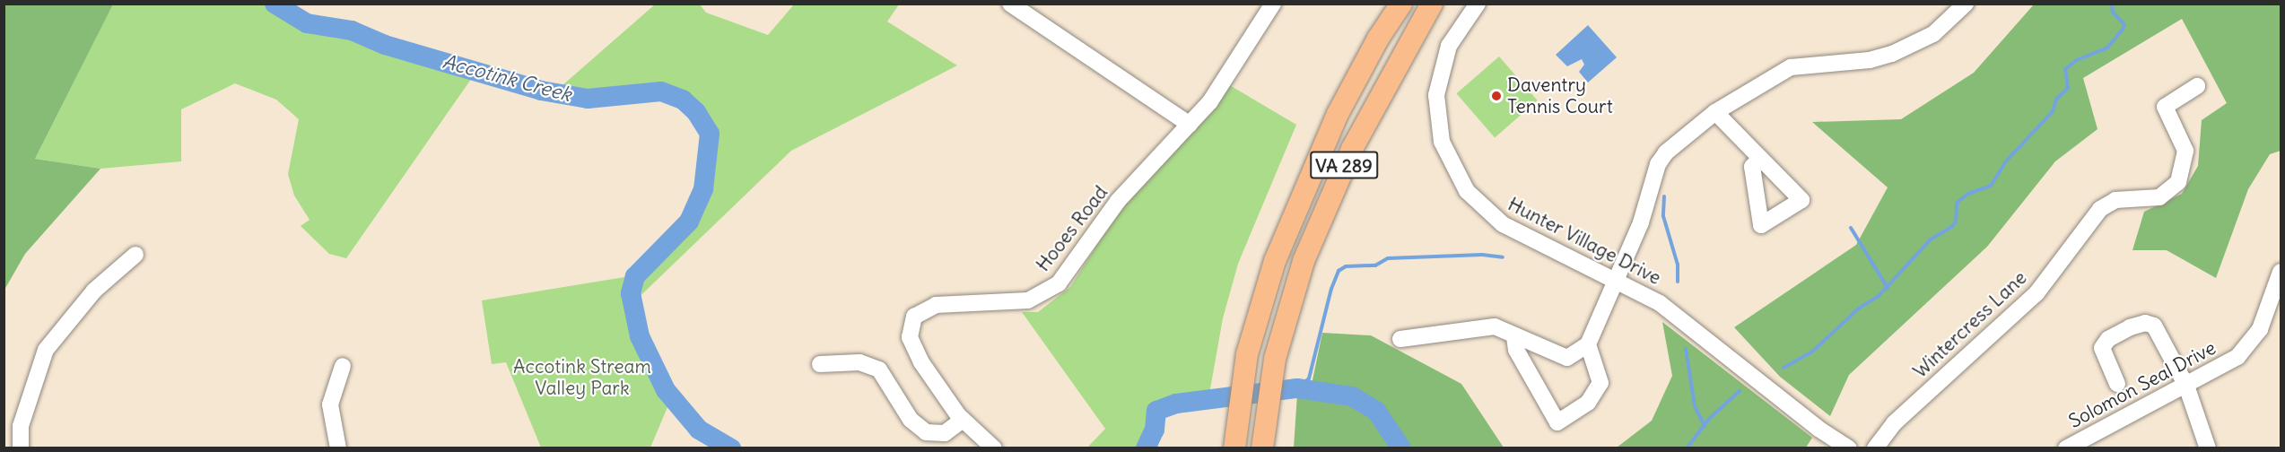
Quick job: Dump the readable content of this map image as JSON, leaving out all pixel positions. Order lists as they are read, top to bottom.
{
  "streets": {
    "main road": ["VA 289"],
    "street": [
      "Hooes Road",
      "Hunter Village Drive",
      "Wintercress Lane",
      "Solomon Seal Drive"
    ]
  },
  "water": ["Accotink Creek"],
  "parks": ["Accotink Stream Valley Park"],
  "places": ["Daventry Tennis Court"]
}
